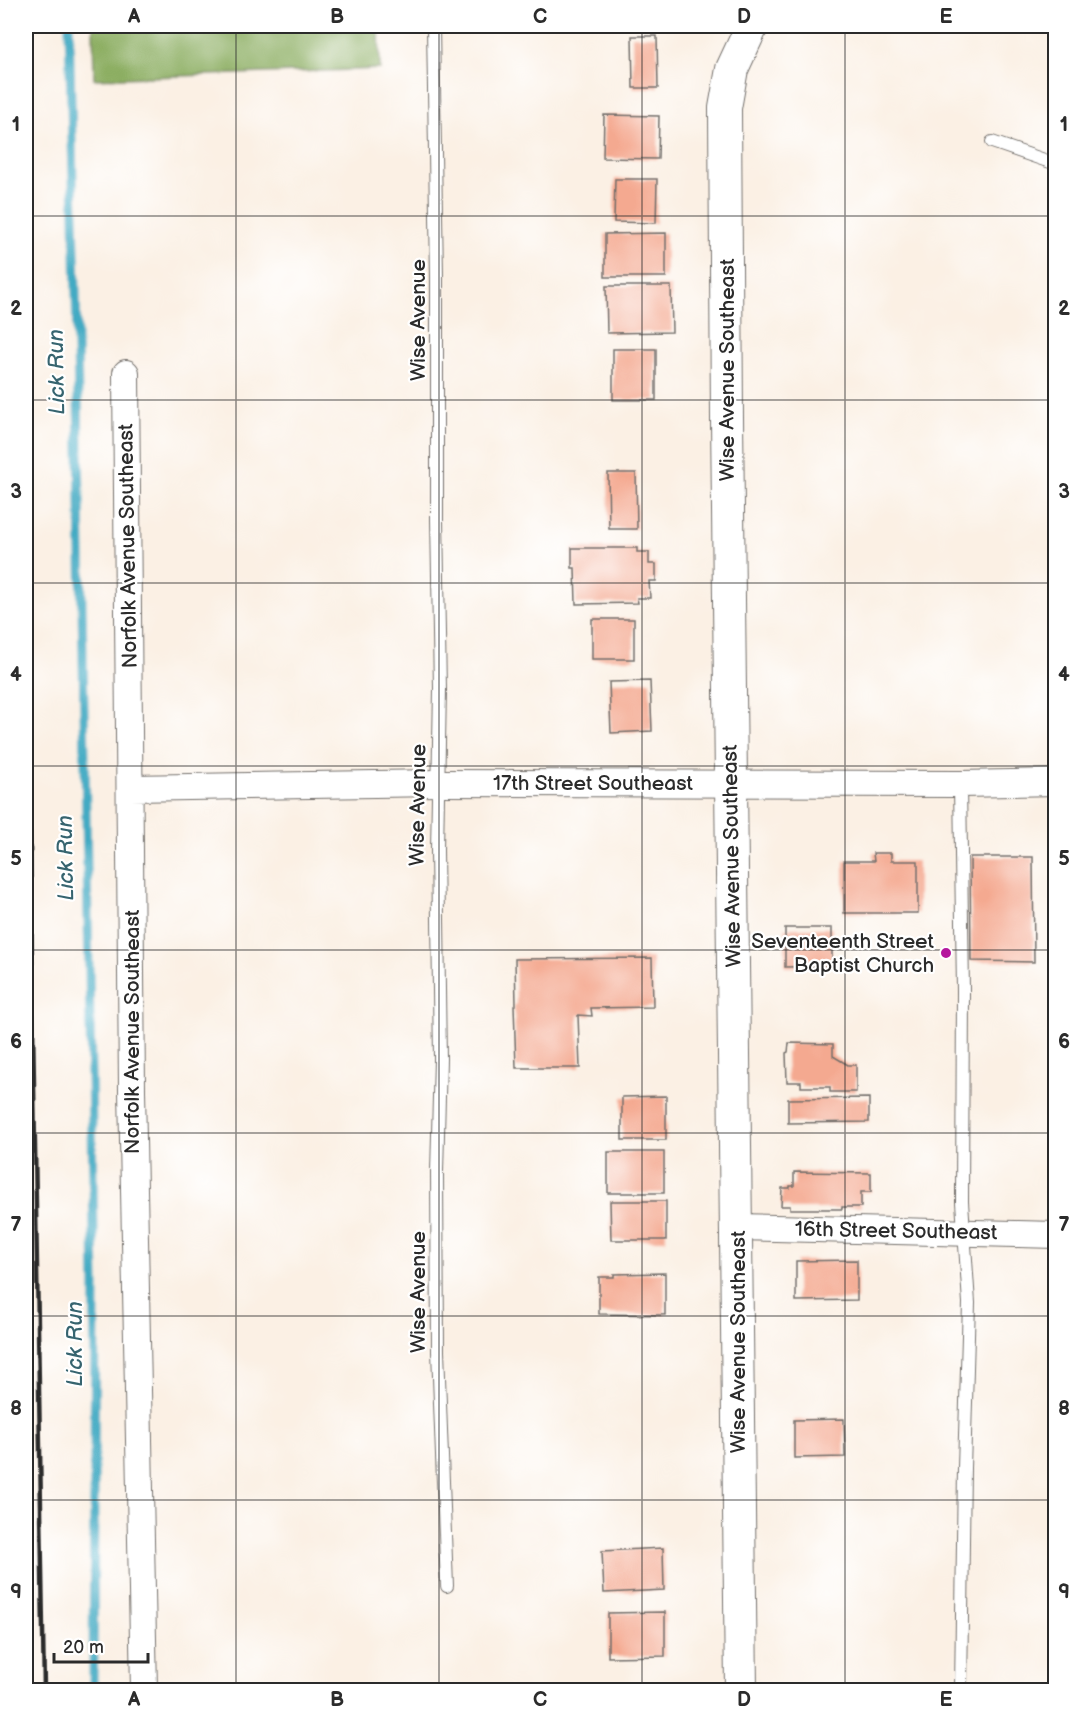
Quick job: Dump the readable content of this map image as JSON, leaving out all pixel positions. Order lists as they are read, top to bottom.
{
  "streets": {
    "street": [
      "Wise Avenue Southeast",
      "Norfolk Avenue Southeast",
      "17th Street Southeast",
      "16th Street Southeast"
    ],
    "lane": ["Wise Avenue"]
  },
  "crossings": [
    ["Wise Avenue", "17th Street Southeast"],
    ["Wise Avenue Southeast", "17th Street Southeast"],
    ["Wise Avenue Southeast", "16th Street Southeast"],
    ["Norfolk Avenue Southeast", "17th Street Southeast"]
  ],
  "water": ["Lick Run"],
  "places": ["Seventeenth Street Baptist Church"],
  "scale_bar": "20 m",
  "grid": {
    "columns": [
      "A",
      "B",
      "C",
      "D",
      "E"
    ],
    "rows": [
      "1",
      "2",
      "3",
      "4",
      "5",
      "6",
      "7",
      "8",
      "9"
    ]
  }
}
